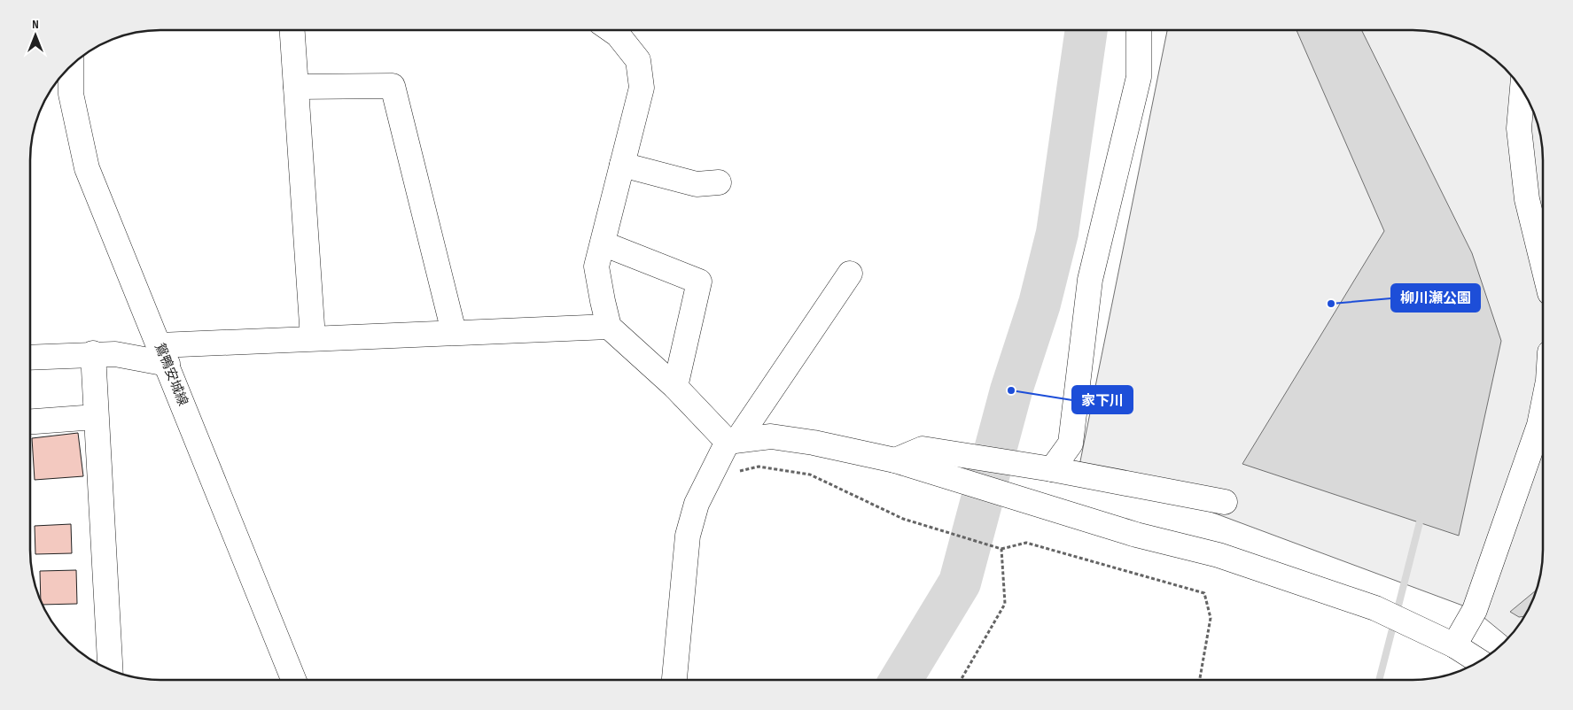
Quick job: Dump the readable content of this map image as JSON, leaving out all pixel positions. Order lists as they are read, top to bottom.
{
  "streets": {
    "street": ["鴛鴨安城線"]
  },
  "places": ["柳川瀬公園", "家下川"],
  "north": "top"
}
